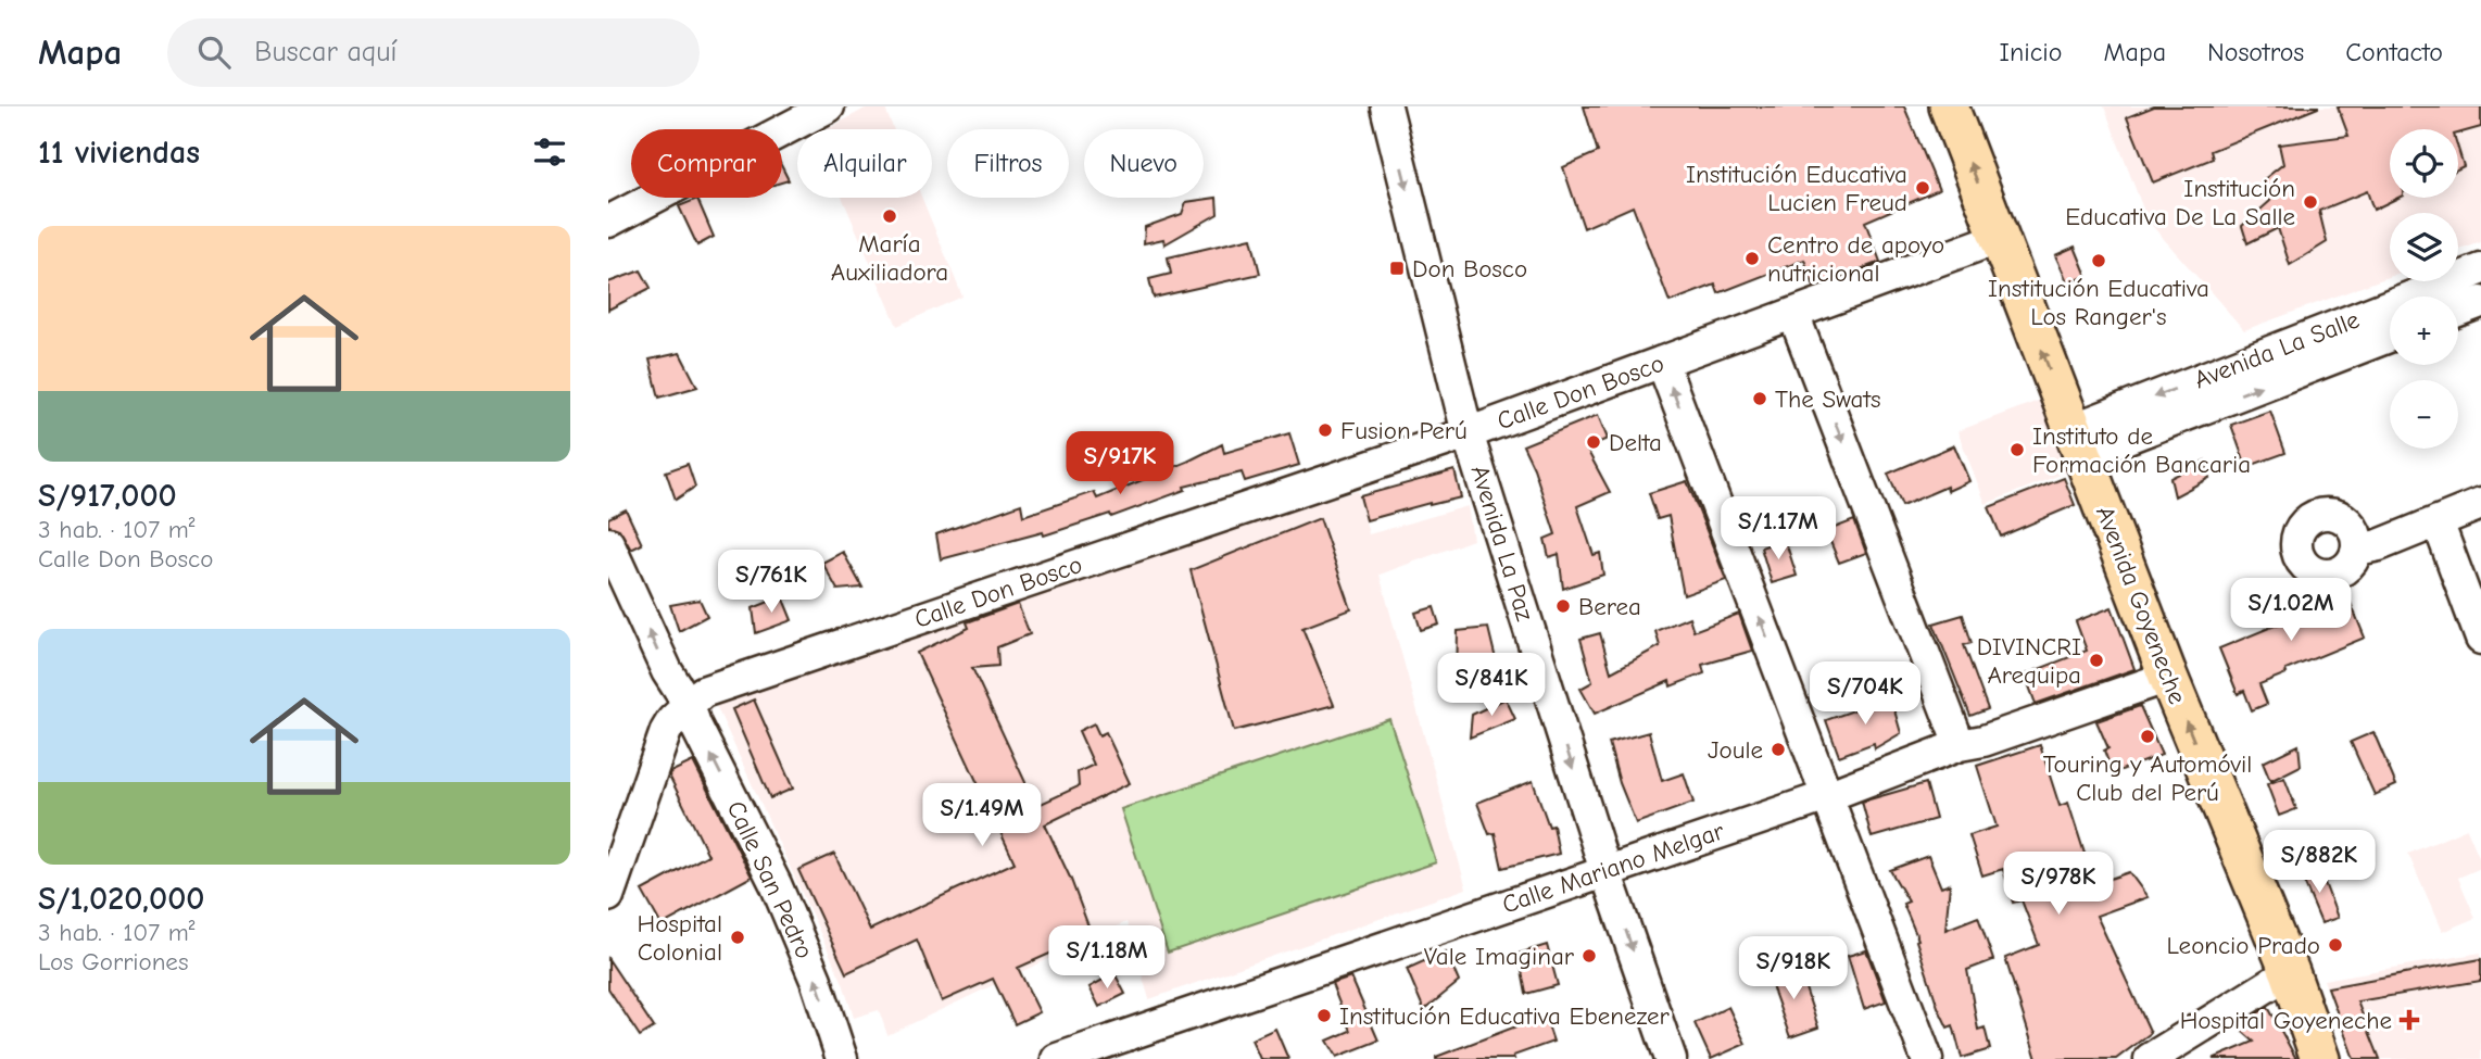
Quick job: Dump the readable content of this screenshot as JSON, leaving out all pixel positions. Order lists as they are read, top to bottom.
{
  "streets": {
    "main road": ["Avenida Goyeneche"],
    "street": [
      "Avenida La Salle",
      "Calle Don Bosco",
      "Avenida La Paz",
      "Calle Mariano Melgar",
      "Calle San Pedro"
    ]
  },
  "crossings": [
    ["Avenida La Salle", "Avenida Goyeneche"],
    ["Calle Don Bosco", "Avenida La Paz"],
    ["Calle Don Bosco", "Avenida Goyeneche"],
    ["Calle Don Bosco", "Calle San Pedro"],
    ["Avenida La Paz", "Calle Mariano Melgar"],
    ["Avenida Goyeneche", "Calle Mariano Melgar"]
  ],
  "one_way": ["Avenida Goyeneche", "Calle San Pedro"],
  "places": {
    "other": [
      "Institución Educativa Lucien Freud",
      "Institución Educativa De La Salle",
      "María Auxiliadora",
      "Centro de apoyo nutricional",
      "Institución Educativa Los Ranger's",
      "The Swats",
      "Fusion Perú",
      "Delta",
      "Instituto de Formación Bancaria",
      "Berea",
      "DIVINCRI Arequipa",
      "Touring y Automóvil Club del Perú",
      "Joule",
      "Hospital Colonial",
      "Leoncio Prado",
      "Vale Imaginar",
      "Institución Educativa Ebenezer"
    ],
    "transit": ["Don Bosco"],
    "health": ["Hospital Goyeneche"]
  },
  "page": {
    "header": "Mapa",
    "search": "Buscar aquí",
    "nav": [
      "Inicio",
      "Mapa",
      "Nosotros",
      "Contacto"
    ],
    "heading": "11 viviendas",
    "map_buttons": ["+", "−"],
    "chip": [
      "Comprar",
      "Alquilar",
      "Filtros",
      "Nuevo"
    ],
    "list": [
      {
        "name": "S/917,000",
        "note": "3 hab. · 107 m² · Calle Don Bosco"
      },
      {
        "name": "S/1,020,000",
        "note": "3 hab. · 107 m² · Los Gorriones"
      }
    ],
    "price": [
      "S/917K",
      "S/1.17M",
      "S/761K",
      "S/1.02M",
      "S/841K",
      "S/704K",
      "S/1.49M",
      "S/882K",
      "S/978K",
      "S/1.18M",
      "S/918K"
    ]
  }
}
